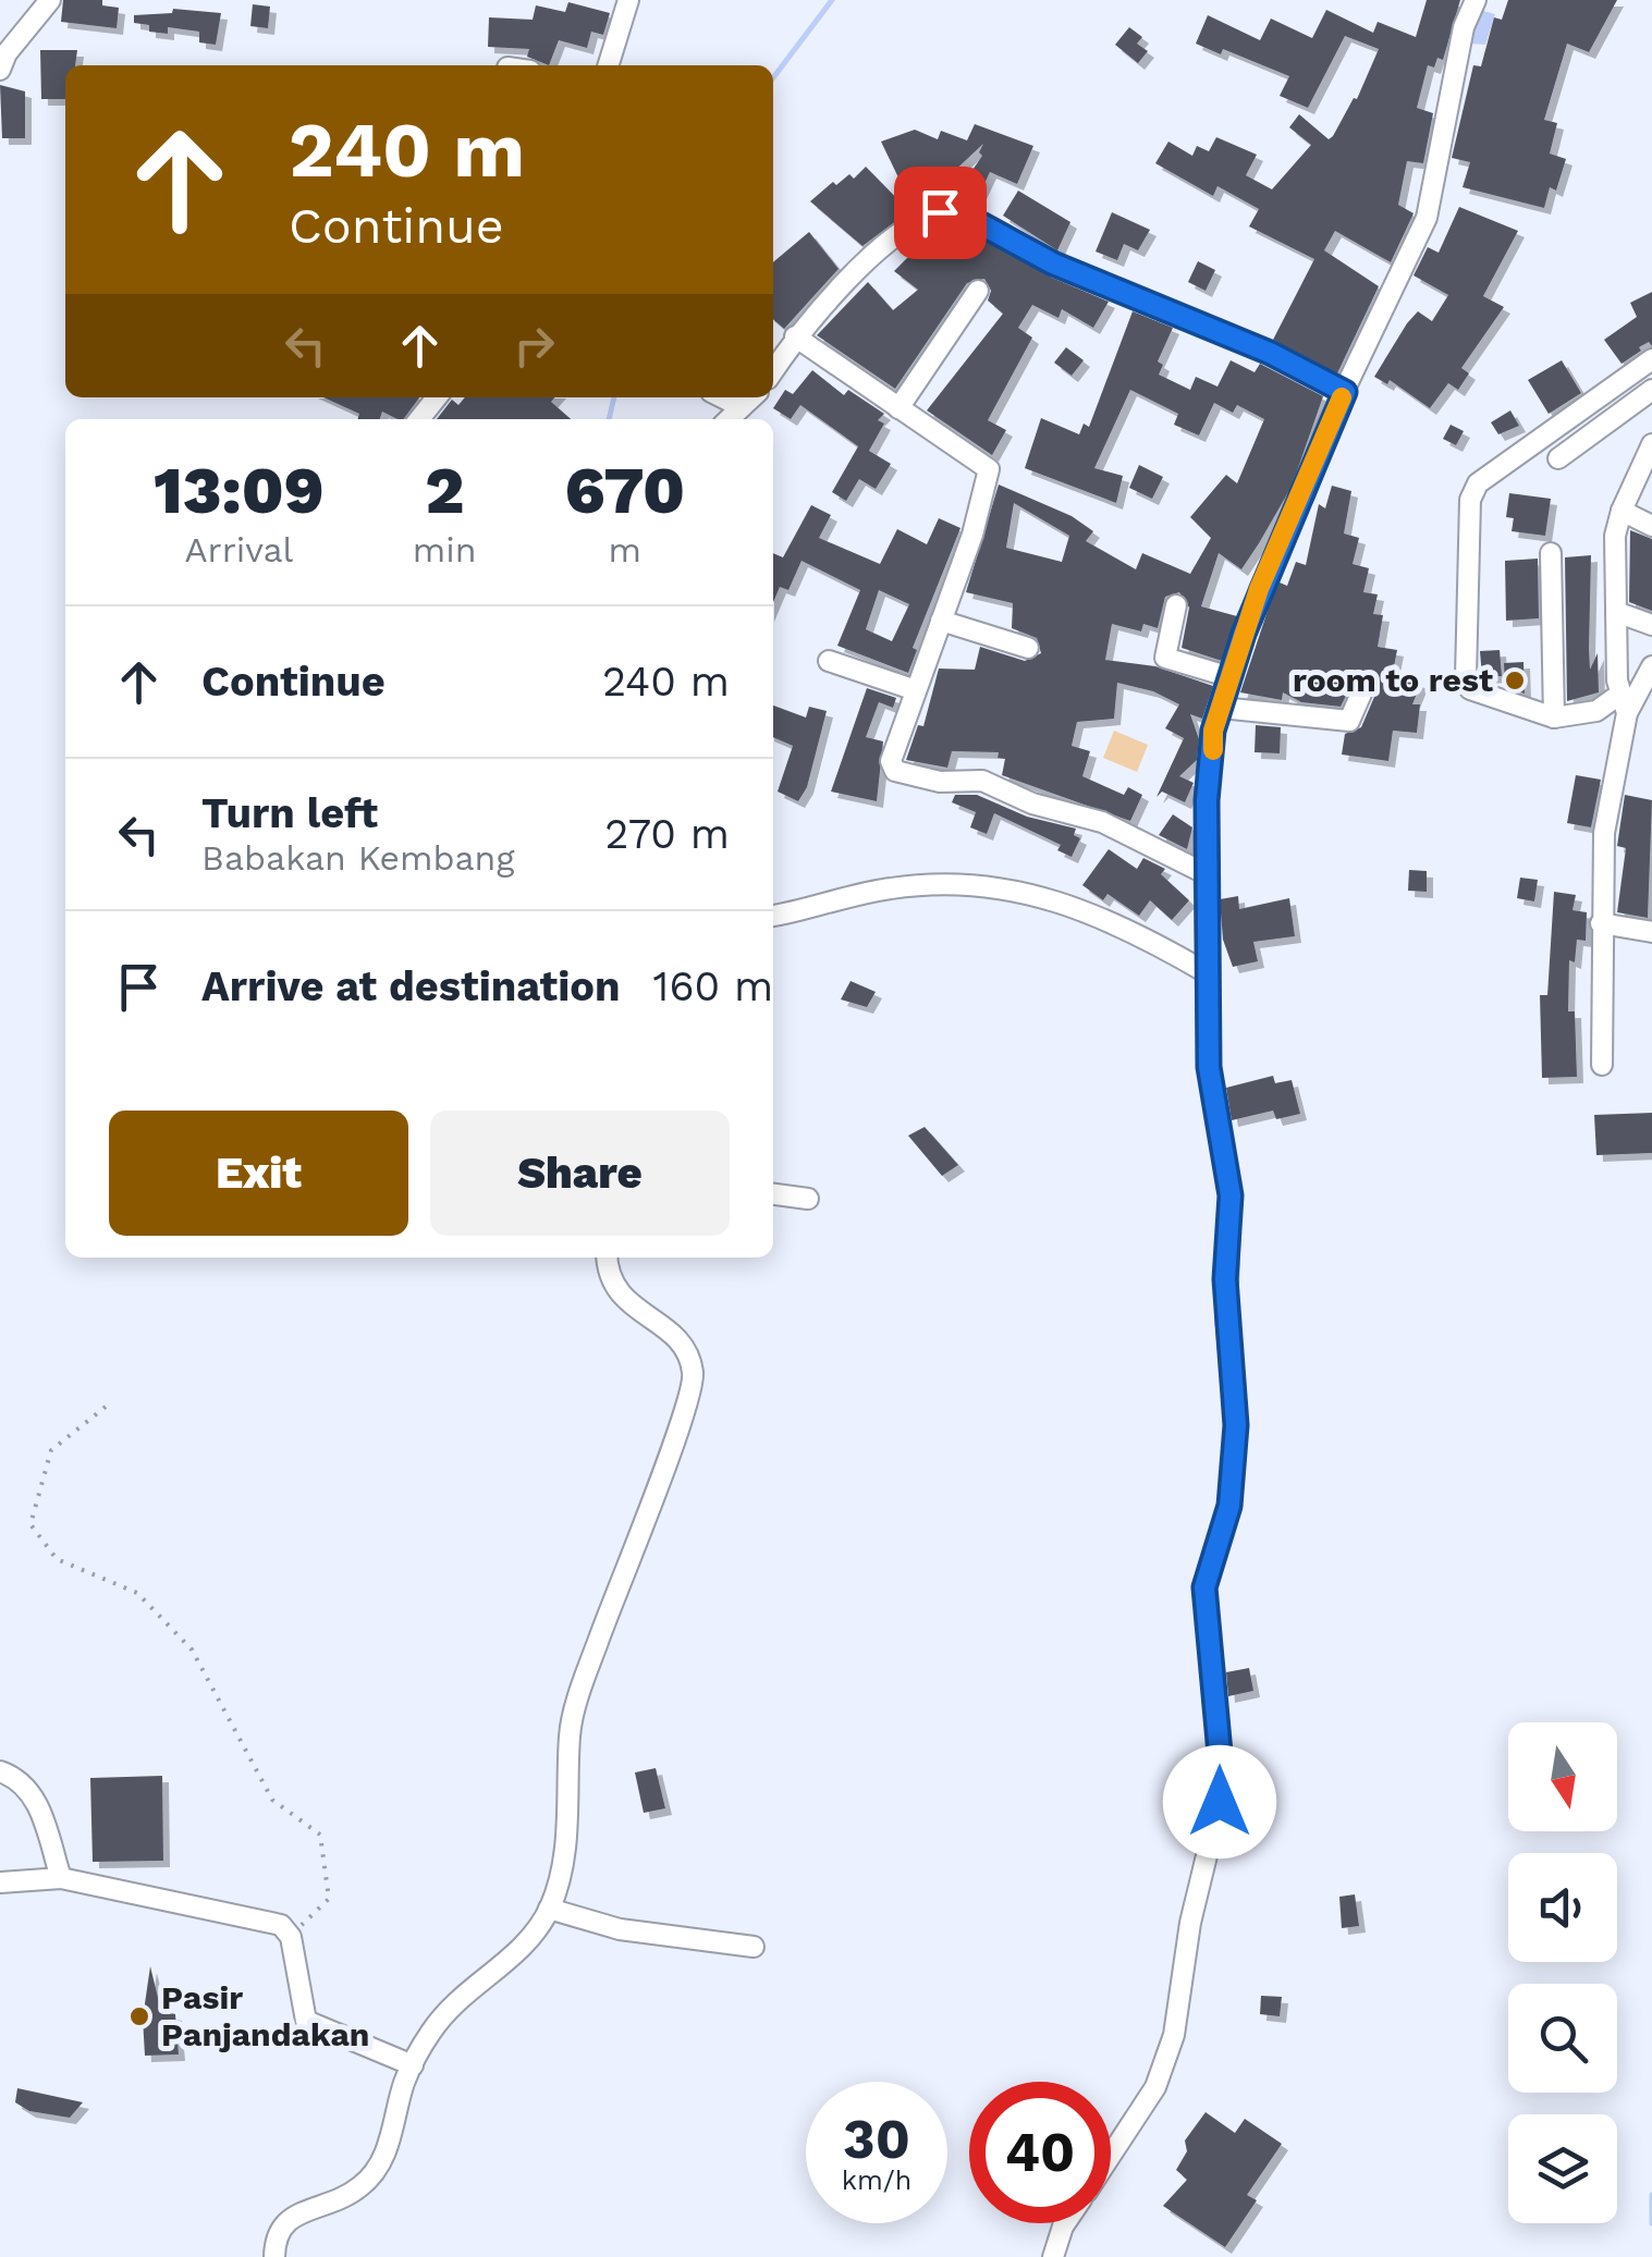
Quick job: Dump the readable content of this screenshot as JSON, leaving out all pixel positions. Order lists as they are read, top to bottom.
{
  "places": ["room to rest", "Pasir Panjandakan"],
  "north": "bottom",
  "page": {
    "turn": ["240 m", "Continue"],
    "eta": [
      "13:09",
      "Arrival",
      "2",
      "min",
      "670",
      "m"
    ],
    "list": [
      {
        "name": "Continue",
        "value": "240 m"
      },
      {
        "name": "Turn left",
        "note": "Babakan Kembang",
        "value": "270 m"
      },
      {
        "name": "Arrive at destination",
        "value": "160 m"
      }
    ],
    "buttons": ["Exit", "Share"],
    "speed": "30 km/h",
    "limit": "40"
  }
}
